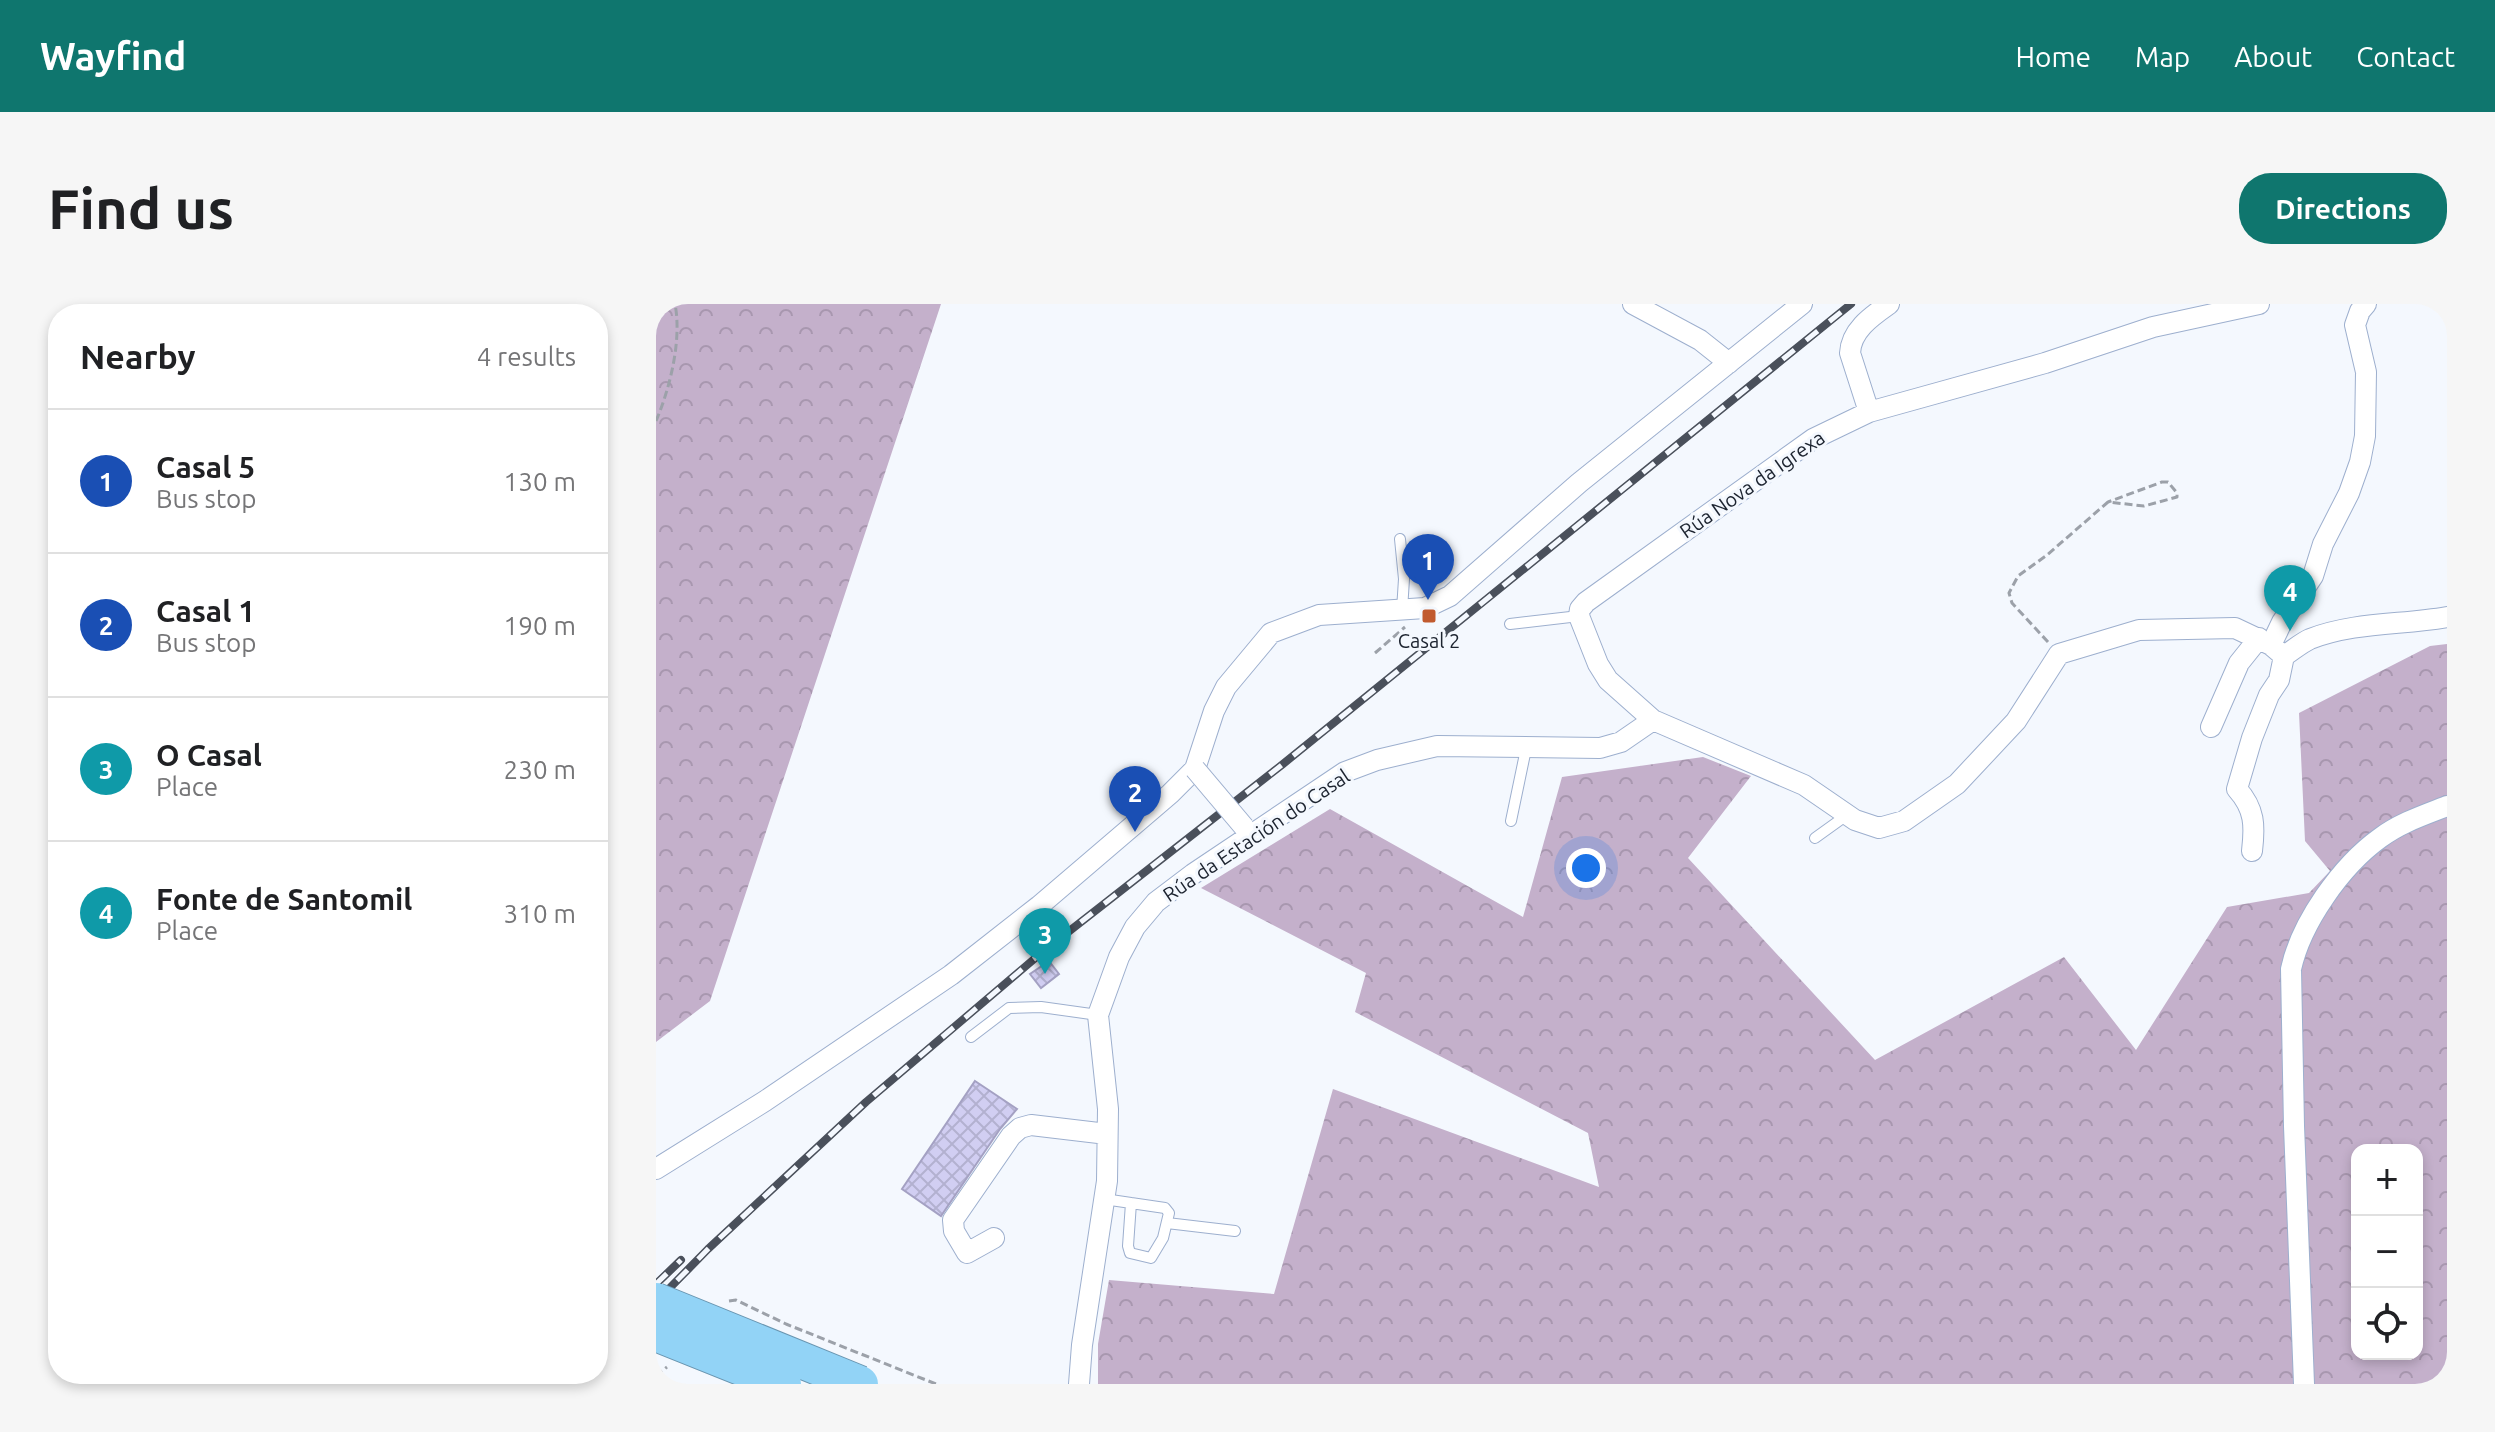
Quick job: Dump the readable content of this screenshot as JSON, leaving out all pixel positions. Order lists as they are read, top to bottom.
{
  "streets": {
    "street": ["Rúa Nova da Igrexa", "Rúa da Estación do Casal"]
  },
  "places": {
    "transit": ["Casal 2"]
  },
  "page": {
    "header": "Wayfind",
    "nav": [
      "Home",
      "Map",
      "About",
      "Contact"
    ],
    "buttons": "Directions",
    "title": "Find us",
    "heading": ["Nearby", "4 results"],
    "list": [
      {
        "mark": "1",
        "name": "Casal 5",
        "note": "Bus stop",
        "value": "130 m"
      },
      {
        "mark": "2",
        "name": "Casal 1",
        "note": "Bus stop",
        "value": "190 m"
      },
      {
        "mark": "3",
        "name": "O Casal",
        "note": "Place",
        "value": "230 m"
      },
      {
        "mark": "4",
        "name": "Fonte de Santomil",
        "note": "Place",
        "value": "310 m"
      }
    ],
    "pins": [
      "1",
      "4",
      "2",
      "3"
    ],
    "map_buttons": ["+", "−"]
  }
}
